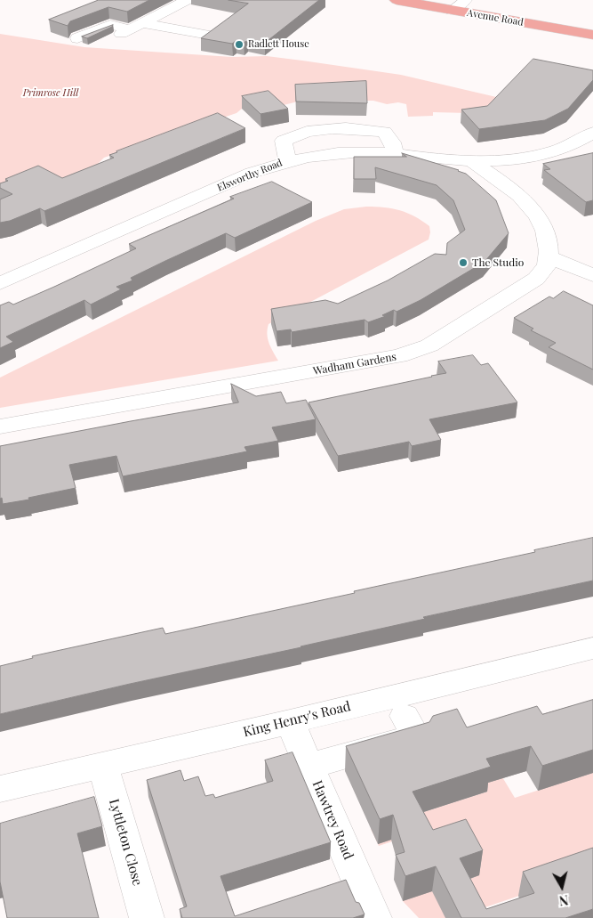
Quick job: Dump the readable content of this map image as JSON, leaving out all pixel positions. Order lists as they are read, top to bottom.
{
  "streets": {
    "main road": ["Avenue Road"],
    "street": [
      "Elsworthy Road",
      "Wadham Gardens",
      "King Henry's Road",
      "Hawtrey Road",
      "Lyttleton Close"
    ]
  },
  "crossings": [
    ["King Henry's Road", "Hawtrey Road"],
    ["King Henry's Road", "Lyttleton Close"]
  ],
  "parks": ["Primrose Hill"],
  "places": ["Radlett House", "The Studio"],
  "north": "bottom"
}
